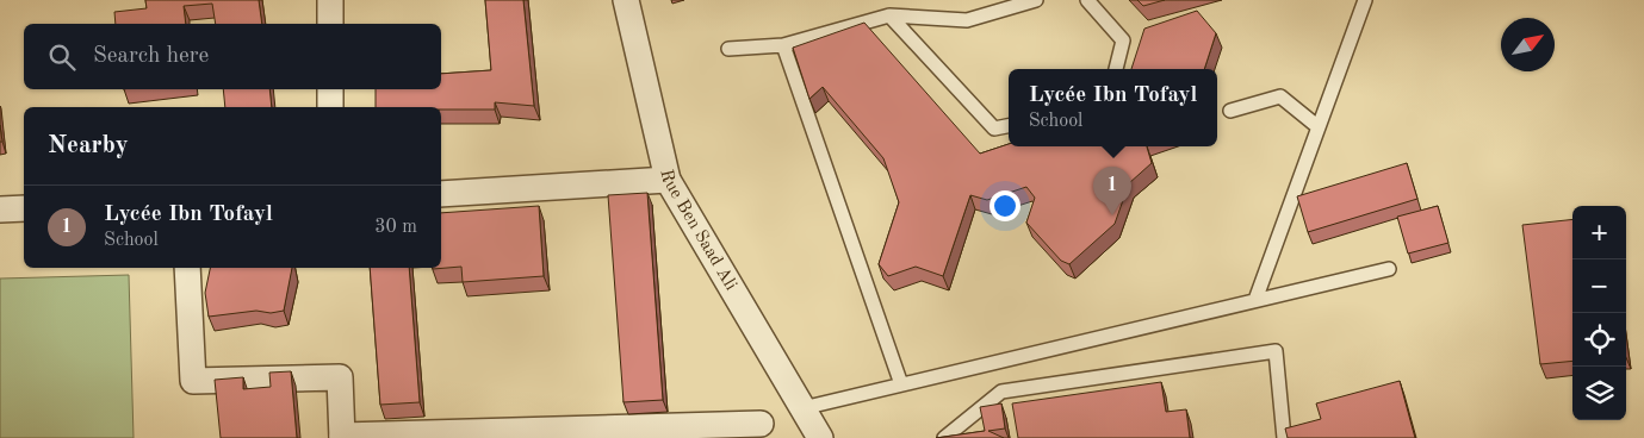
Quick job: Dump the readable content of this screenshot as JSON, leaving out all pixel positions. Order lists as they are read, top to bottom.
{
  "streets": {
    "street": ["Rue Ben Saad Ali"]
  },
  "north": "top right",
  "page": {
    "search": "Search here",
    "popup": ["Lycée Ibn Tofayl", "School"],
    "heading": "Nearby",
    "pins": "1",
    "list": [
      {
        "mark": "1",
        "name": "Lycée Ibn Tofayl",
        "note": "School",
        "value": "30 m"
      }
    ],
    "map_buttons": ["+", "−"]
  }
}
